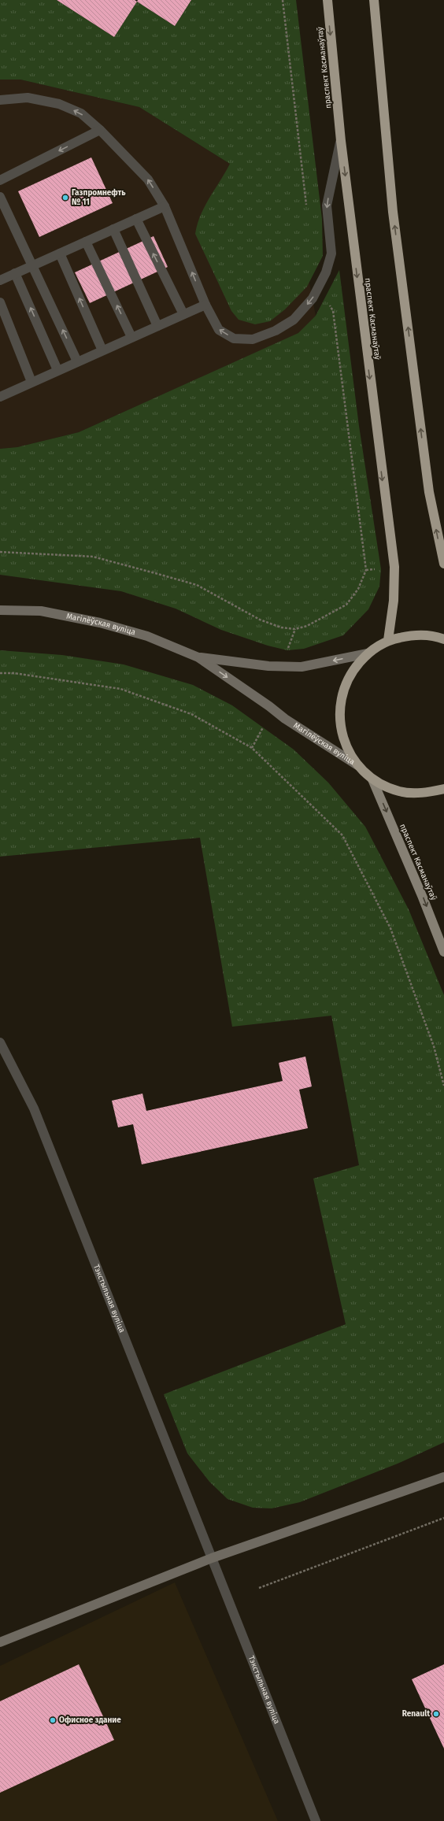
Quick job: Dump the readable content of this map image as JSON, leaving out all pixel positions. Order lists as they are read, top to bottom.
{
  "streets": {
    "highway": ["праспект Касманаўтаў"],
    "street": ["Магілёўская вуліца", "Тэкстыльная вуліца"]
  },
  "crossings": [
    ["праспект Касманаўтаў", "Магілёўская вуліца"]
  ],
  "places": ["Газпромнефть № 11", "Renault", "Офисное здание"]
}
